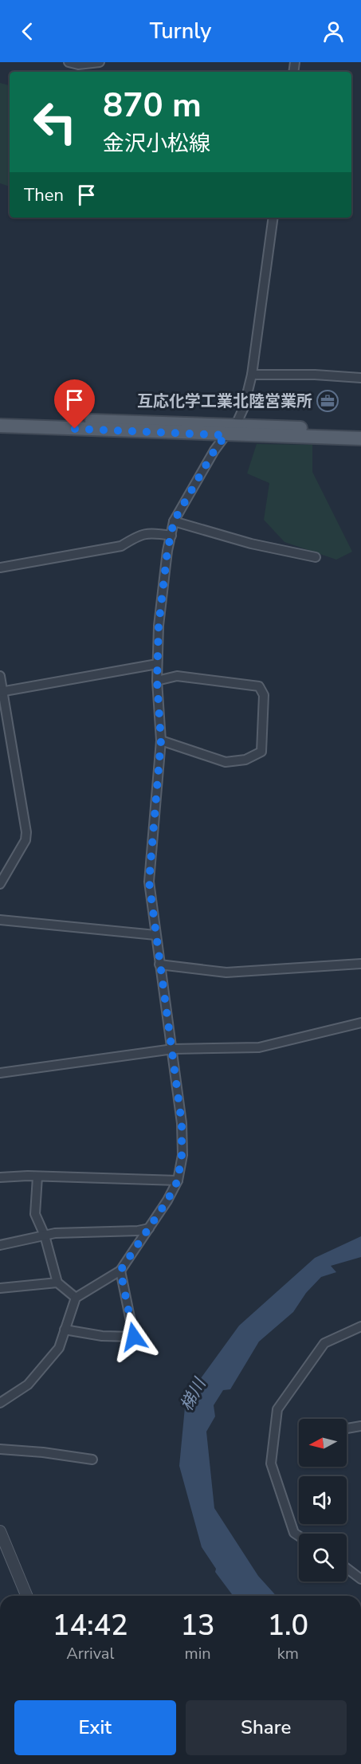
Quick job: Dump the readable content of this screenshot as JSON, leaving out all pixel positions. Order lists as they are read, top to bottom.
{
  "water": ["梯川"],
  "places": {
    "office": ["互応化学工業北陸営業所"]
  },
  "north": "left",
  "page": {
    "header": "Turnly",
    "turn": ["870 m", "金沢小松線"],
    "then": "Then",
    "eta": [
      "14:42",
      "Arrival",
      "13",
      "min",
      "1.0",
      "km"
    ],
    "buttons": ["Exit", "Share"]
  }
}
